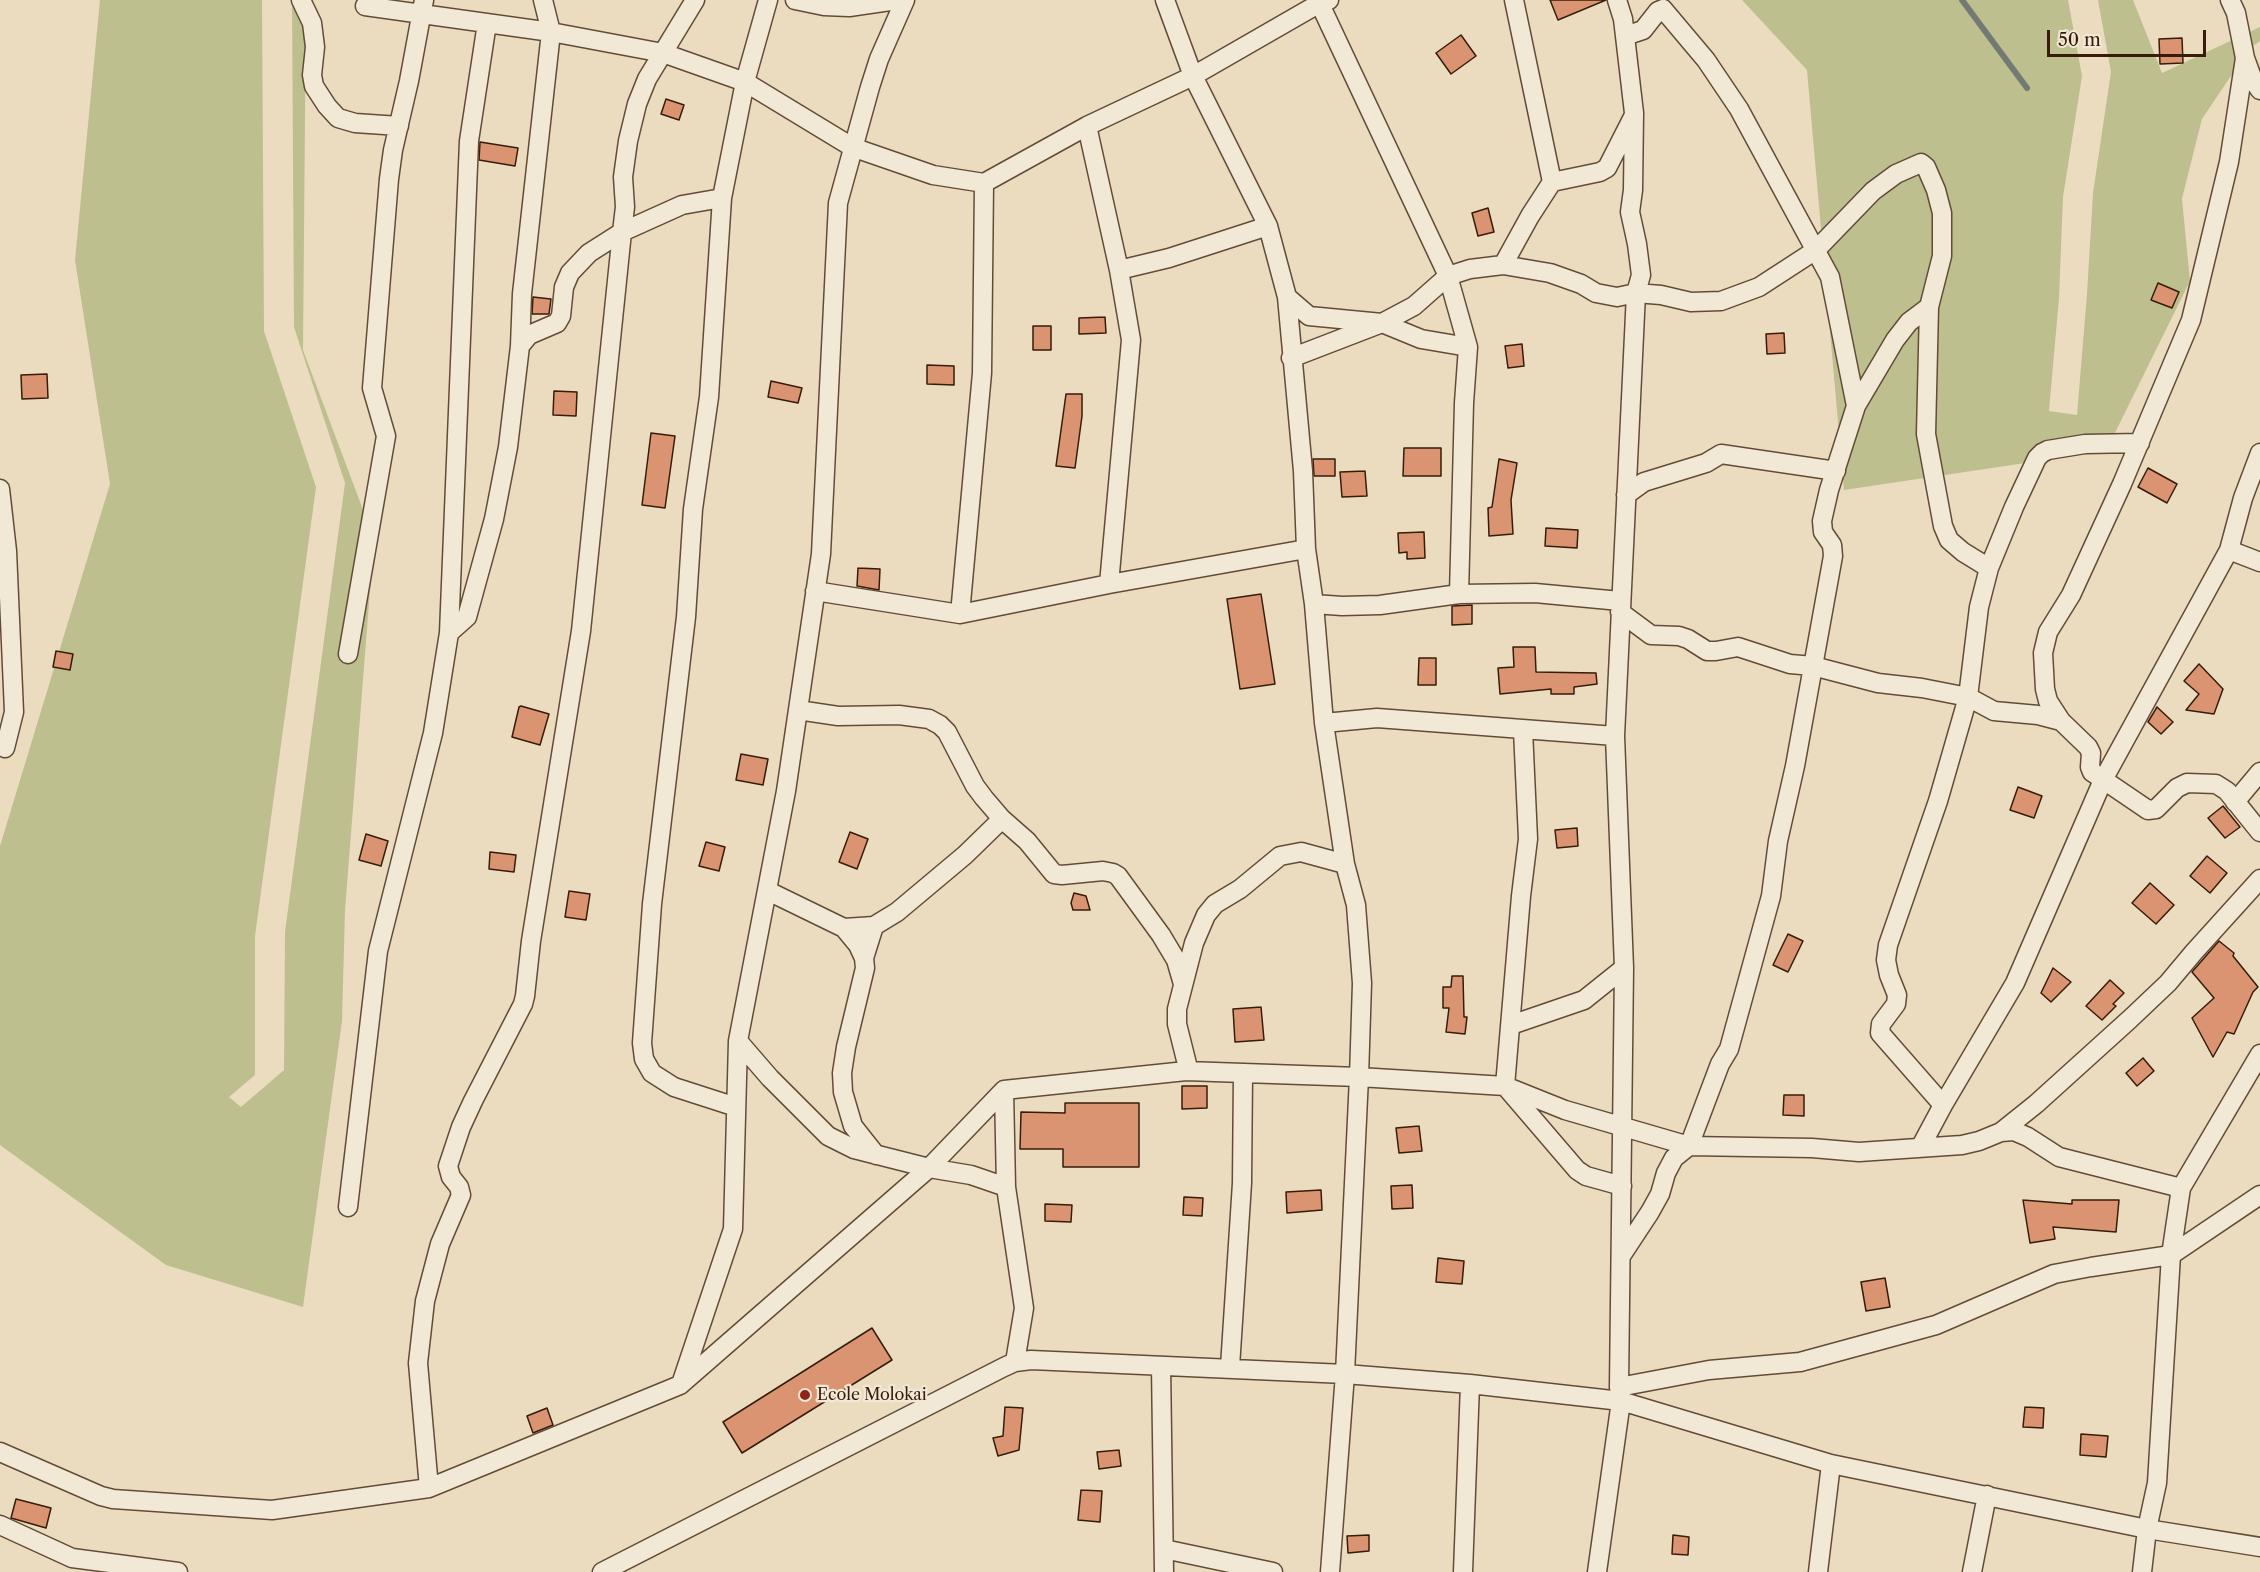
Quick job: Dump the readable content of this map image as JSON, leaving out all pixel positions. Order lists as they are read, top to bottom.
{
  "places": ["Ecole Molokai"],
  "scale_bar": "50 m"
}
